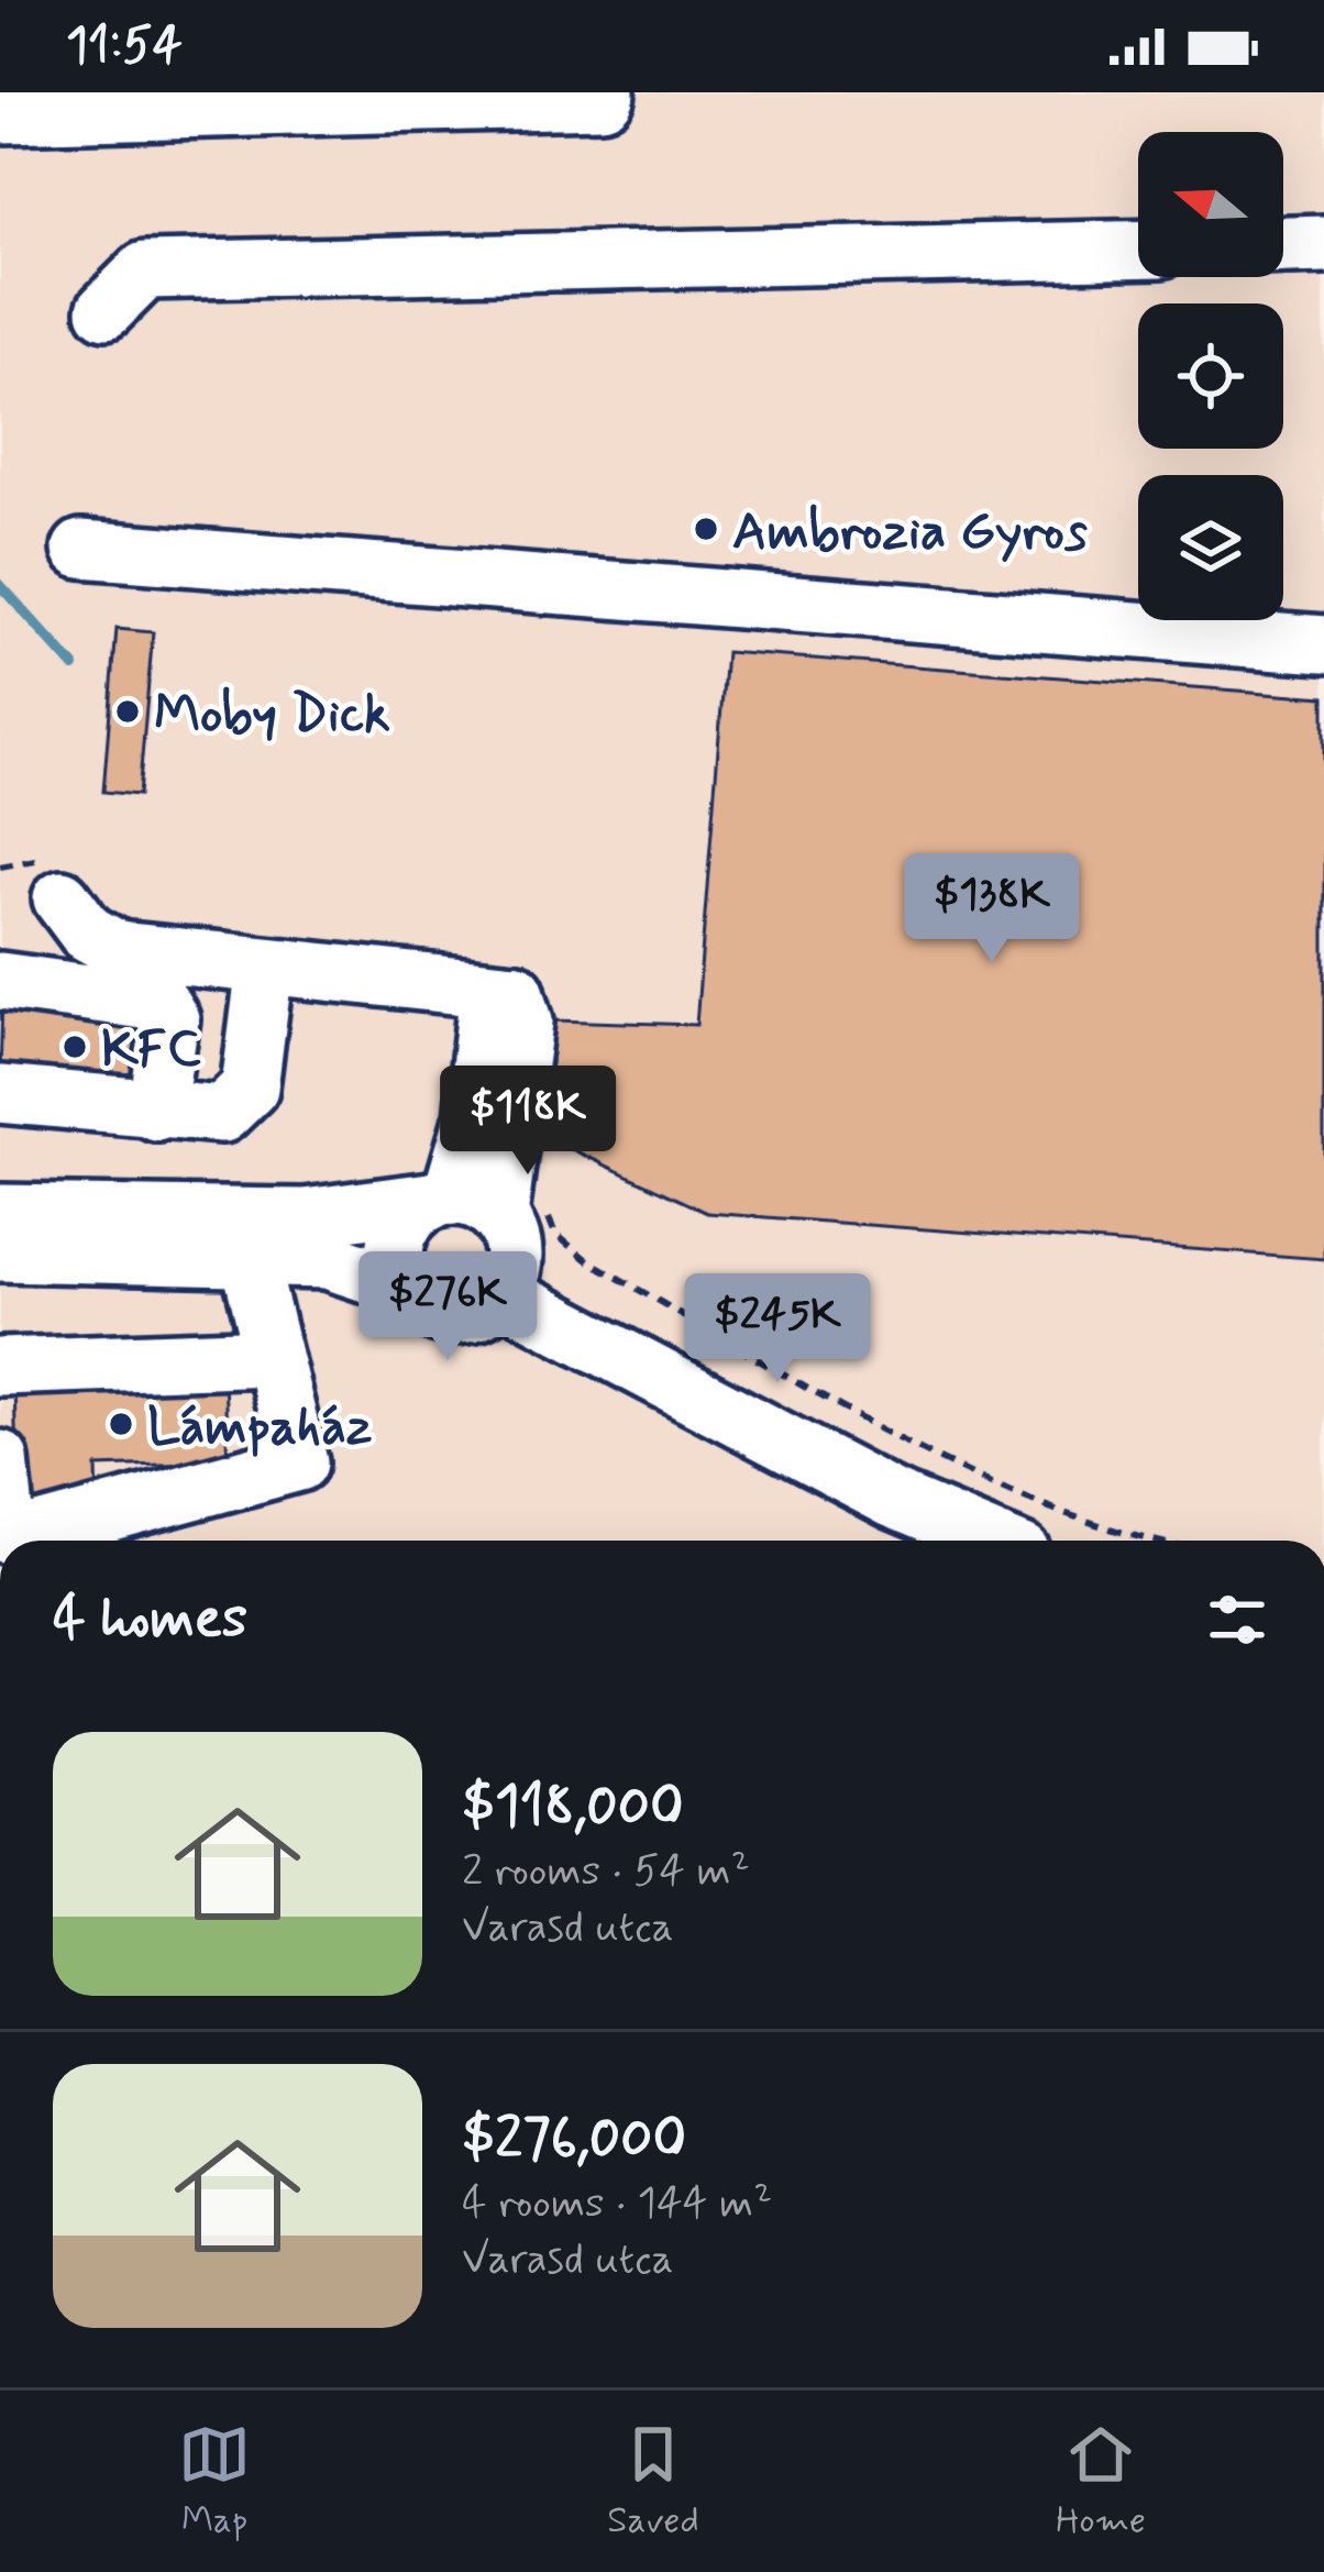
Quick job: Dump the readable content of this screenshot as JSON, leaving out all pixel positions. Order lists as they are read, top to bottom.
{
  "places": [
    "Ambrozia Gyros",
    "Moby Dick",
    "KFC",
    "Lámpaház"
  ],
  "north": "left",
  "page": {
    "status": "11:54",
    "price": [
      "$138K",
      "$118K",
      "$276K",
      "$245K"
    ],
    "heading": "4 homes",
    "list": [
      {
        "name": "$118,000",
        "note": "2 rooms · 54 m² · Varasd utca"
      },
      {
        "name": "$276,000",
        "note": "4 rooms · 144 m² · Varasd utca"
      }
    ],
    "tabs": ["Map", "Saved", "Home"]
  }
}
